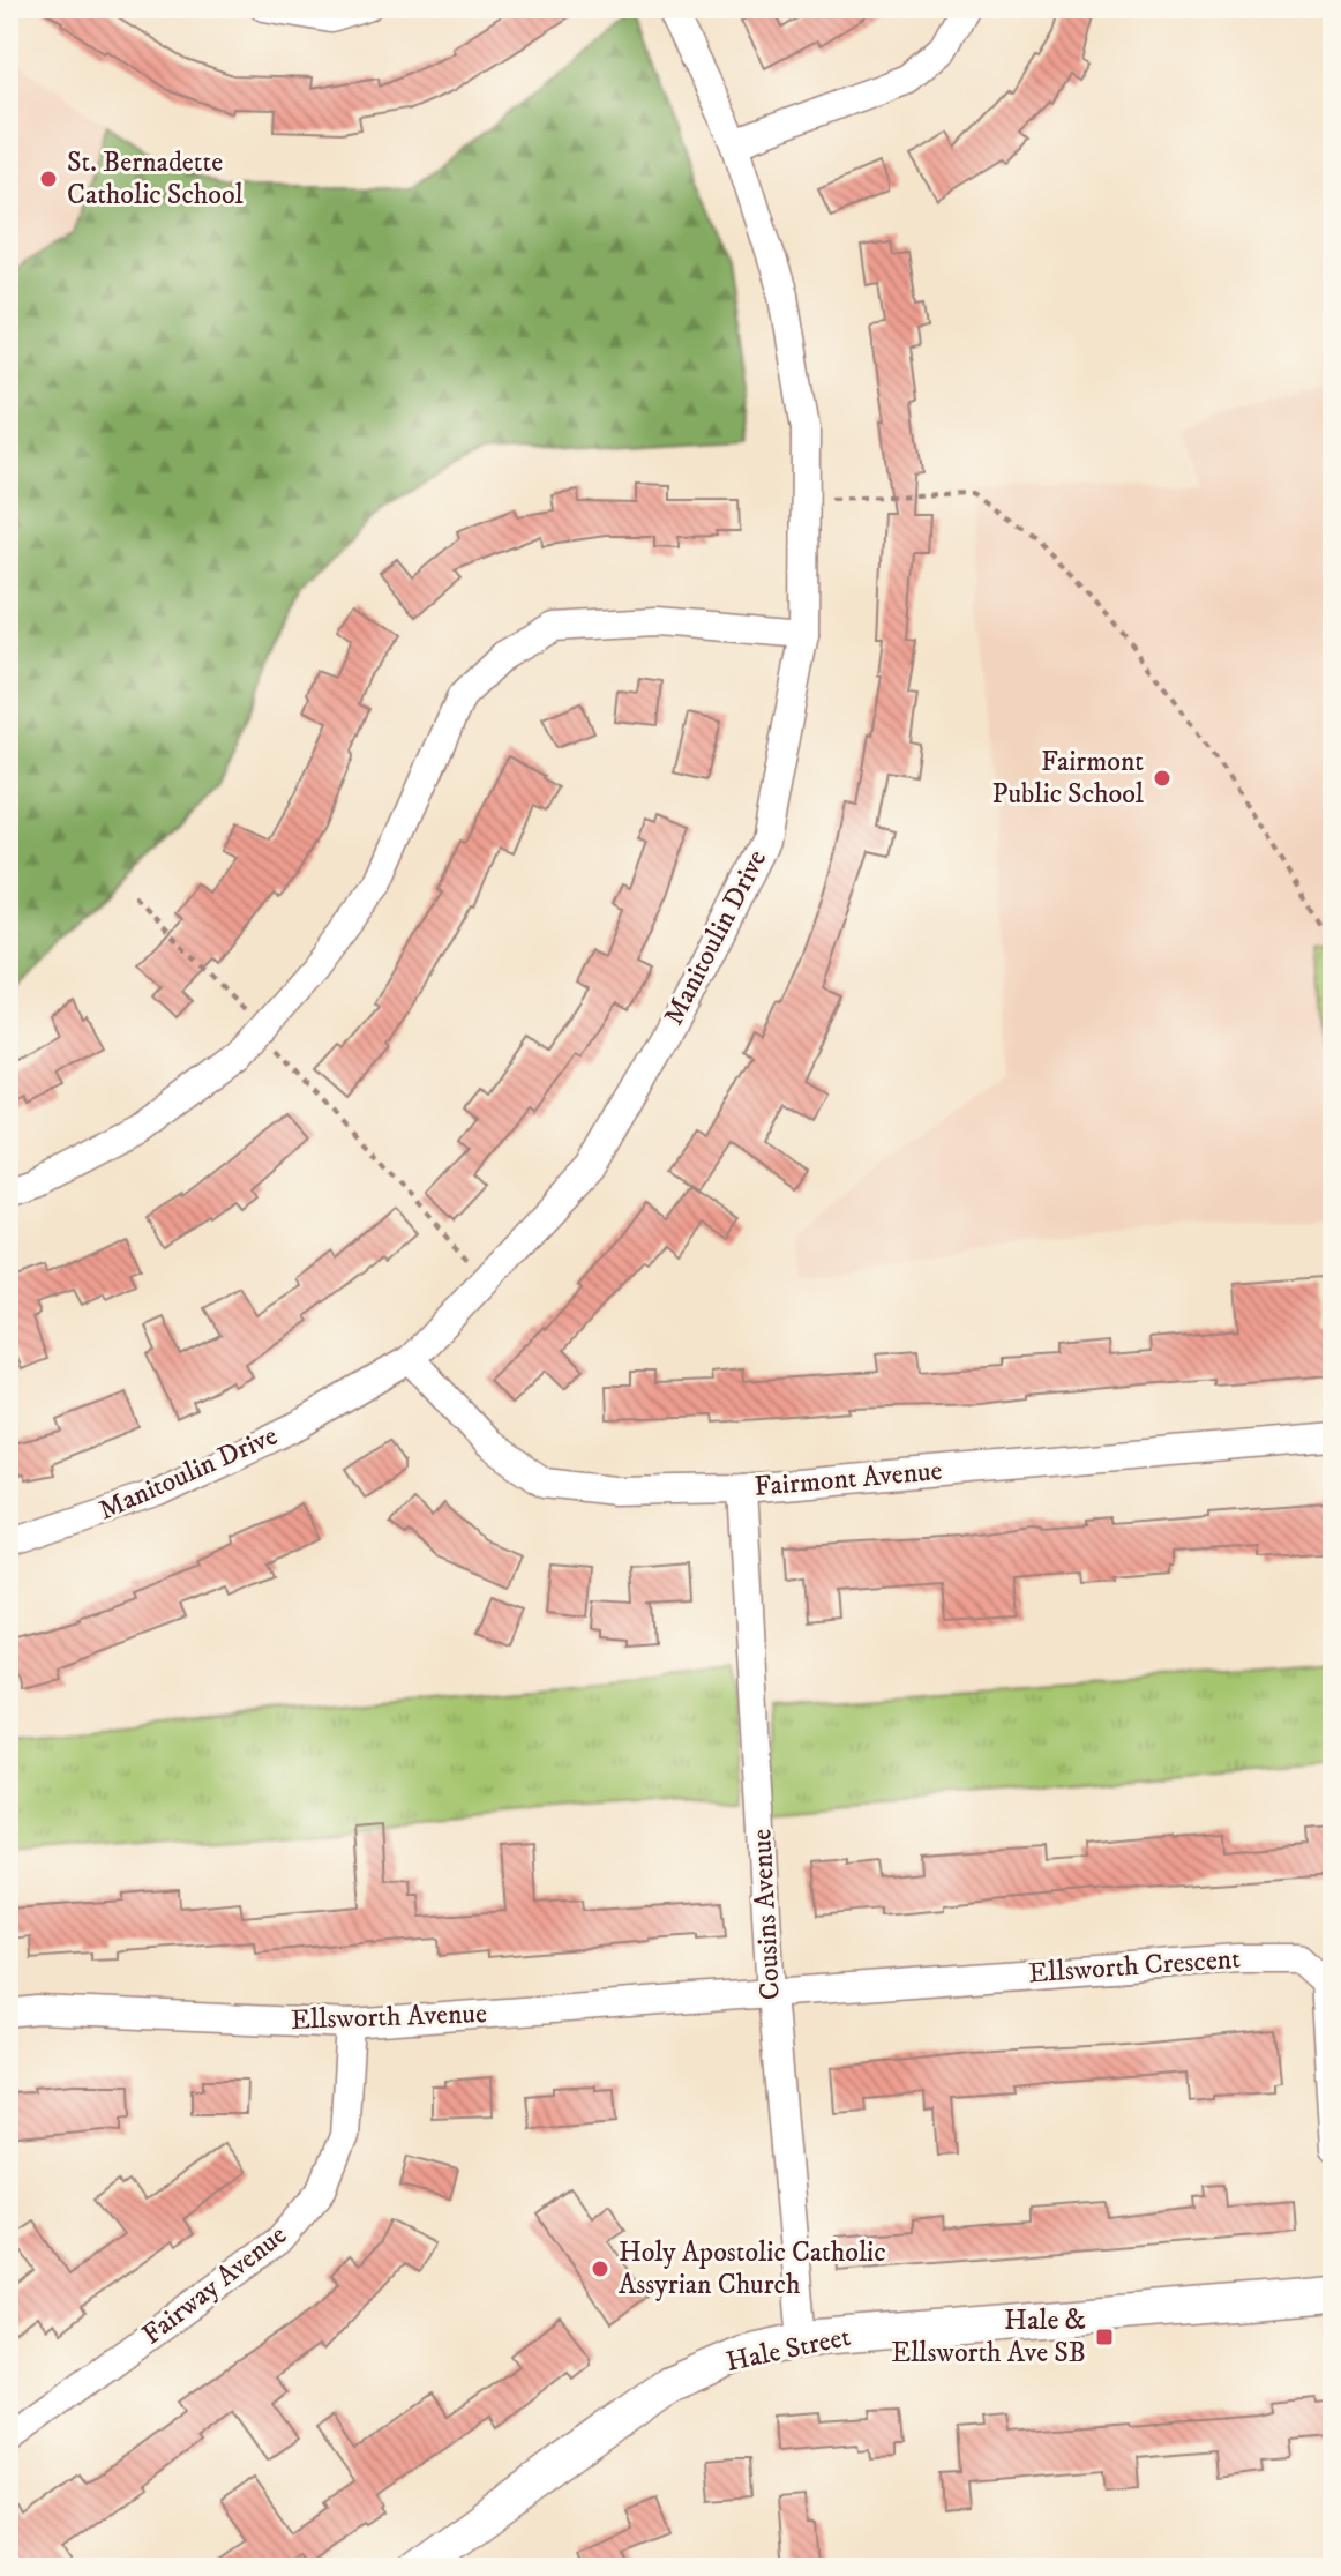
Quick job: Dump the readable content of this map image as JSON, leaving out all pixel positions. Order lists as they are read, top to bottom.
{
  "streets": {
    "street": [
      "Manitoulin Drive",
      "Fairmont Avenue",
      "Cousins Avenue",
      "Ellsworth Crescent",
      "Ellsworth Avenue",
      "Fairway Avenue",
      "Hale Street"
    ]
  },
  "crossings": [
    ["Manitoulin Drive", "Fairmont Avenue"],
    ["Fairmont Avenue", "Cousins Avenue"],
    ["Cousins Avenue", "Ellsworth Crescent"],
    ["Cousins Avenue", "Ellsworth Avenue"],
    ["Cousins Avenue", "Hale Street"],
    ["Ellsworth Crescent", "Ellsworth Avenue"],
    ["Ellsworth Avenue", "Fairway Avenue"]
  ],
  "places": {
    "other": ["St. Bernadette Catholic School", "Fairmont Public School", "Holy Apostolic Catholic Assyrian Church"],
    "transit": ["Hale & Ellsworth Ave SB"]
  }
}
